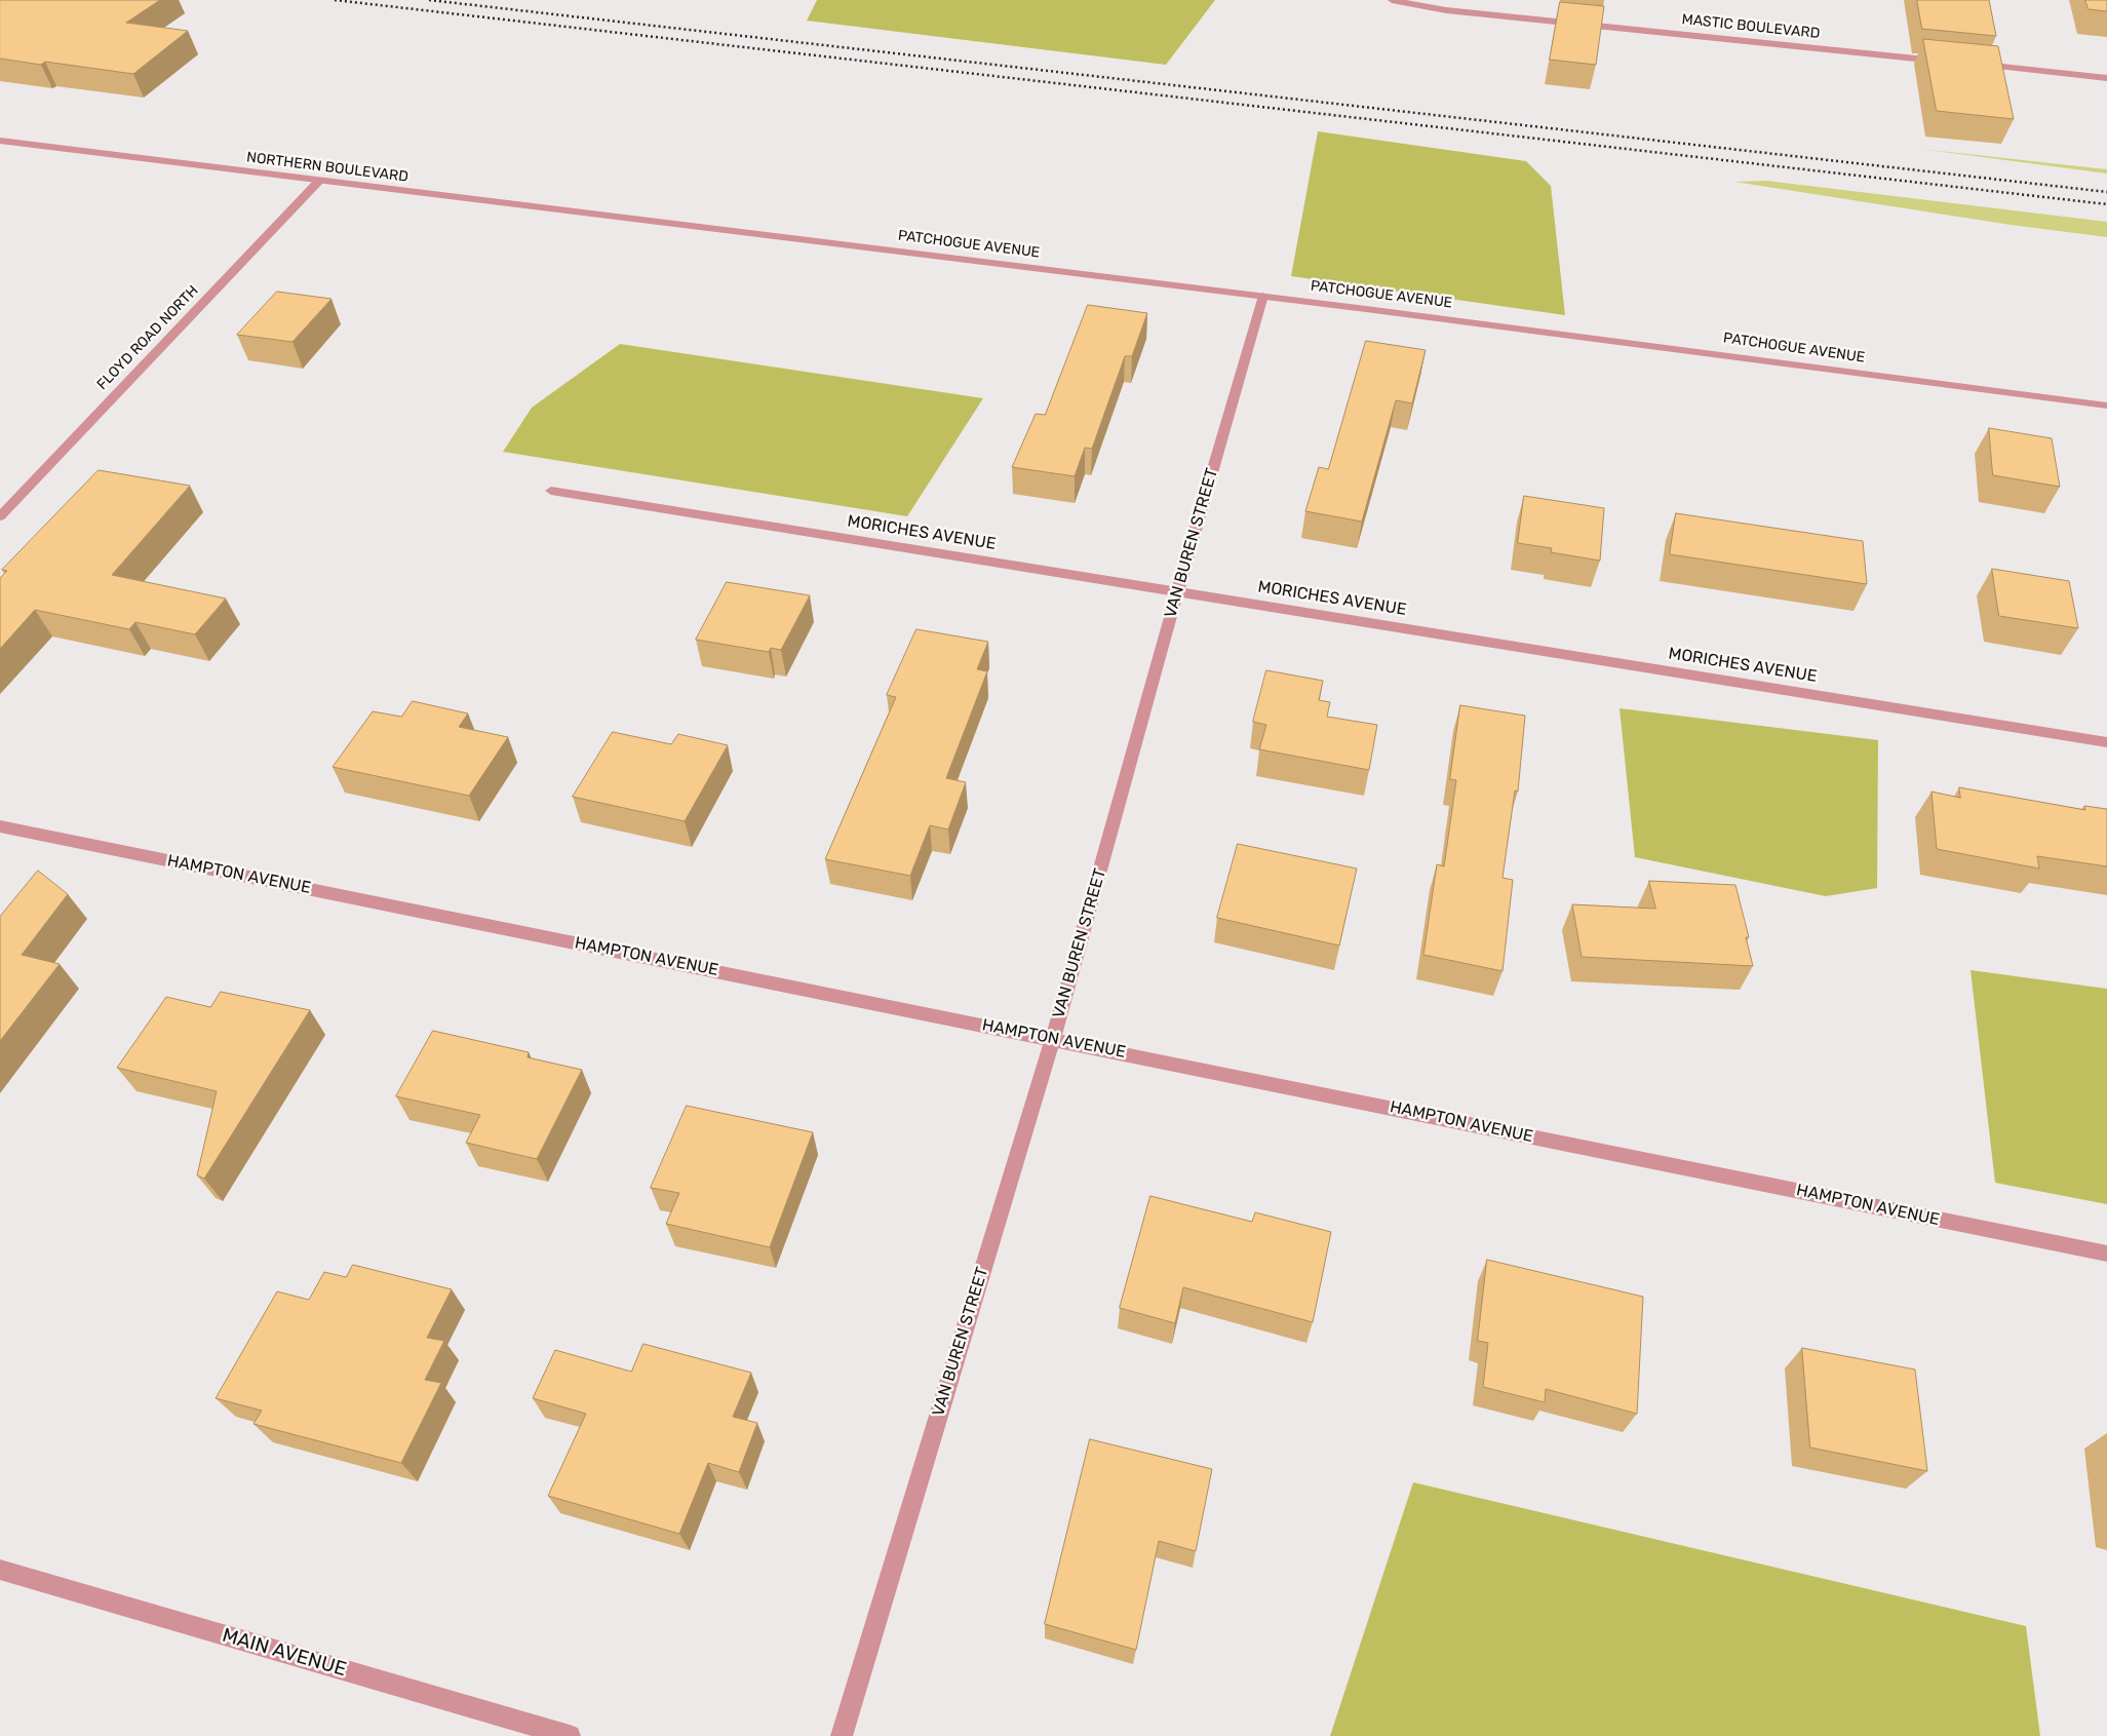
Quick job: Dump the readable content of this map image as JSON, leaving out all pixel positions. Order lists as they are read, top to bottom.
{
  "streets": {
    "street": [
      "MASTIC BOULEVARD",
      "NORTHERN BOULEVARD",
      "PATCHOGUE AVENUE",
      "FLOYD ROAD NORTH",
      "MORICHES AVENUE",
      "VAN BUREN STREET",
      "HAMPTON AVENUE",
      "MAIN AVENUE"
    ]
  },
  "crossings": [
    ["NORTHERN BOULEVARD", "PATCHOGUE AVENUE"],
    ["NORTHERN BOULEVARD", "FLOYD ROAD NORTH"],
    ["PATCHOGUE AVENUE", "VAN BUREN STREET"],
    ["MORICHES AVENUE", "VAN BUREN STREET"],
    ["VAN BUREN STREET", "HAMPTON AVENUE"]
  ]
}
